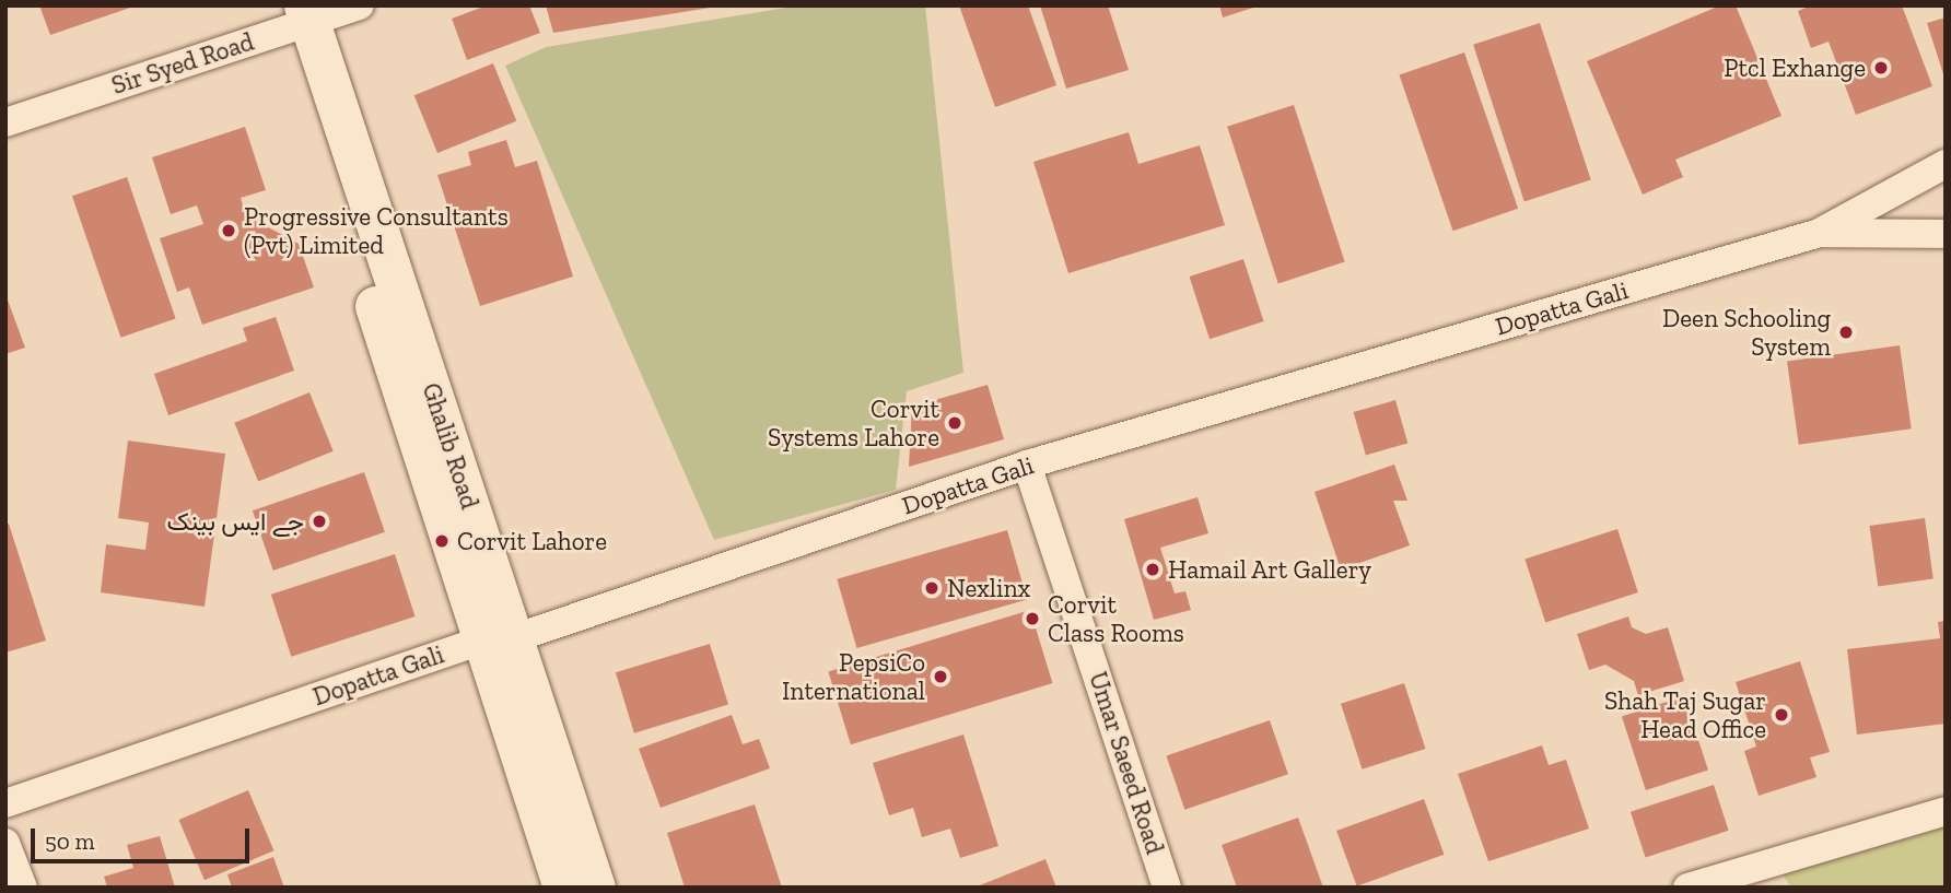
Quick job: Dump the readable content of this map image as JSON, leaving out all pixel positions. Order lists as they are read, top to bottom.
{
  "streets": {
    "street": [
      "Sir Syed Road",
      "Dopatta Gali",
      "Ghalib Road",
      "Umar Saeed Road"
    ]
  },
  "crossings": [
    ["Sir Syed Road", "Ghalib Road"],
    ["Dopatta Gali", "Ghalib Road"],
    ["Dopatta Gali", "Umar Saeed Road"]
  ],
  "places": [
    "Ptcl Exhange",
    "Progressive Consultants (Pvt) Limited",
    "Deen Schooling System",
    "Corvit Systems Lahore",
    "جے ایس بینک",
    "Corvit Lahore",
    "Hamail Art Gallery",
    "Nexlinx",
    "Corvit Class Rooms",
    "PepsiCo International",
    "Shah Taj Sugar Head Office"
  ],
  "scale_bar": "50 m"
}
